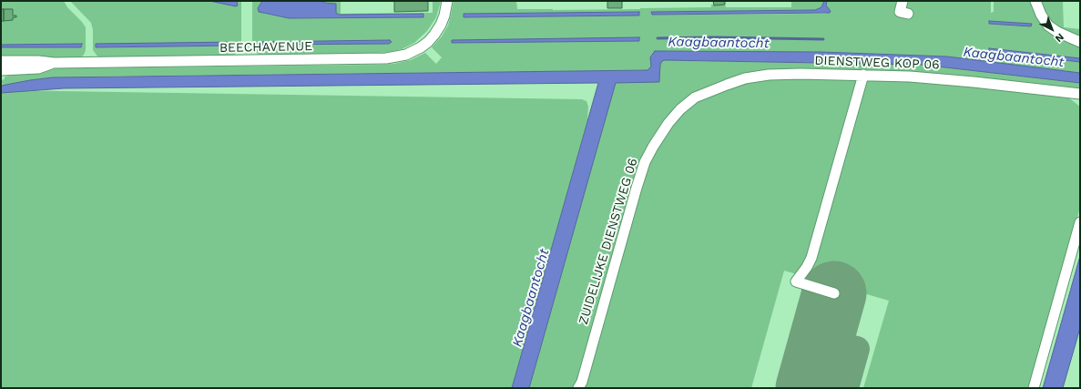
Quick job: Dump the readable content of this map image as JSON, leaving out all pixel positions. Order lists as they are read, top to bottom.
{
  "streets": {
    "street": ["BEECHAVENUE", "DIENSTWEG KOP 06", "ZUIDELIJKE DIENSTWEG 06"]
  },
  "crossings": [
    ["DIENSTWEG KOP 06", "ZUIDELIJKE DIENSTWEG 06"]
  ],
  "water": ["Kaagbaantocht"],
  "north": "bottom right"
}
